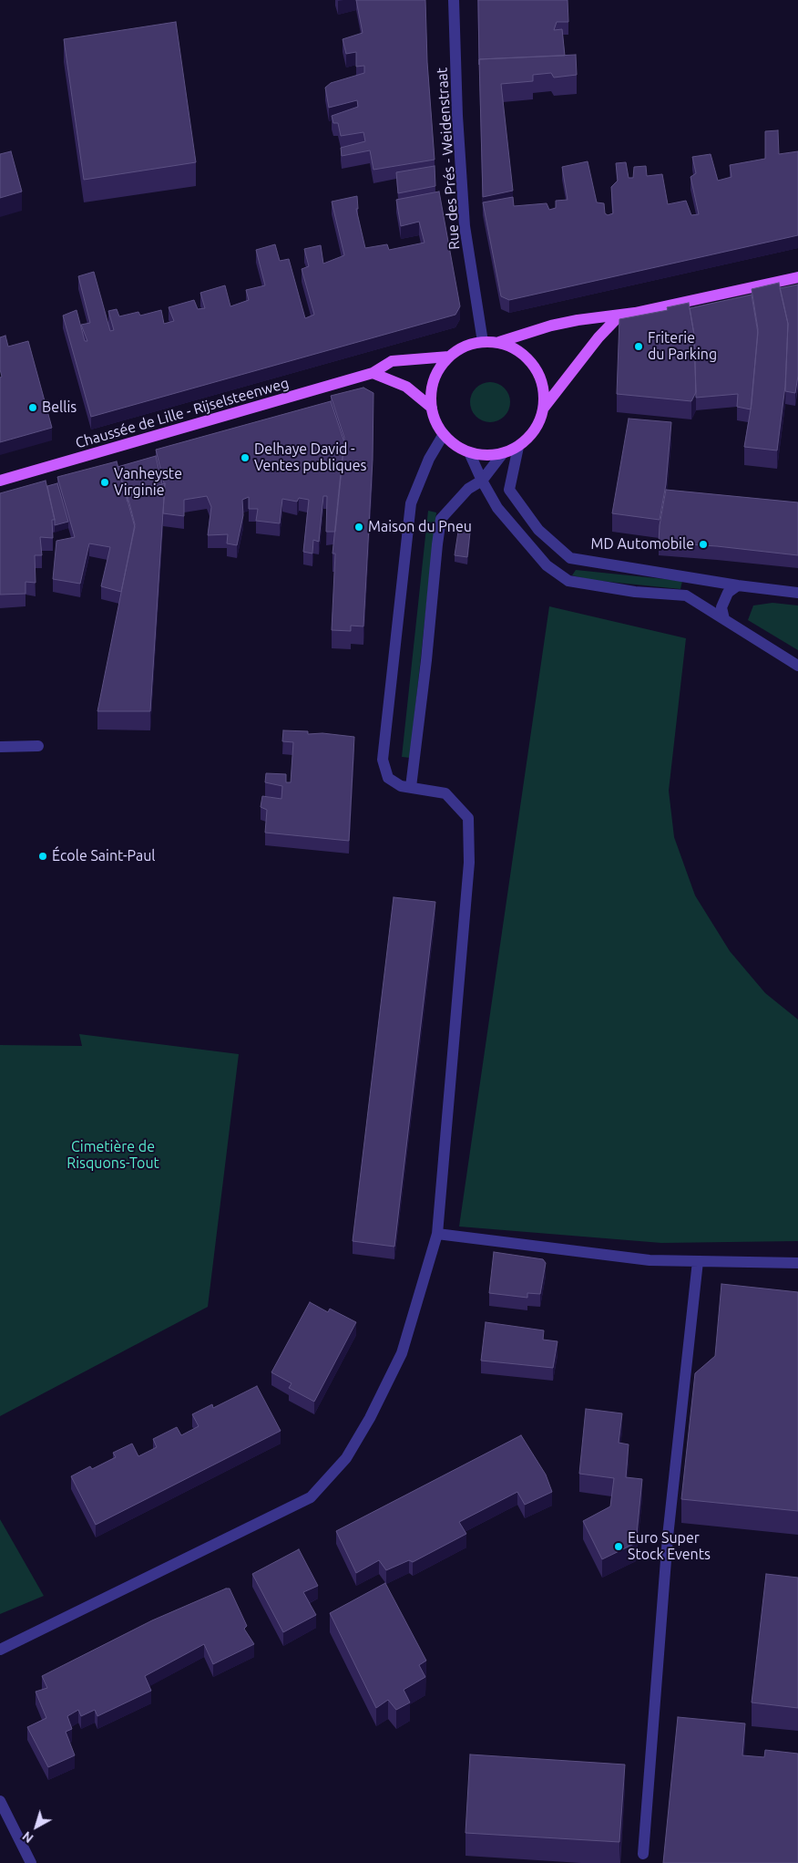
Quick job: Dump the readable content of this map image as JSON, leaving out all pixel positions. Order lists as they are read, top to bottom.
{
  "streets": {
    "main road": ["Chaussée de Lille - Rijselsteenweg"],
    "street": ["Rue des Prés - Weidenstraat"]
  },
  "crossings": [
    ["Rue des Prés - Weidenstraat", "Chaussée de Lille - Rijselsteenweg"]
  ],
  "parks": ["Cimetière de Risquons-Tout"],
  "places": [
    "Friterie du Parking",
    "Bellis",
    "Delhaye David - Ventes publiques",
    "Vanheyste Virginie",
    "Maison du Pneu",
    "MD Automobile",
    "École Saint-Paul",
    "Euro Super Stock Events"
  ],
  "north": "bottom left"
}
